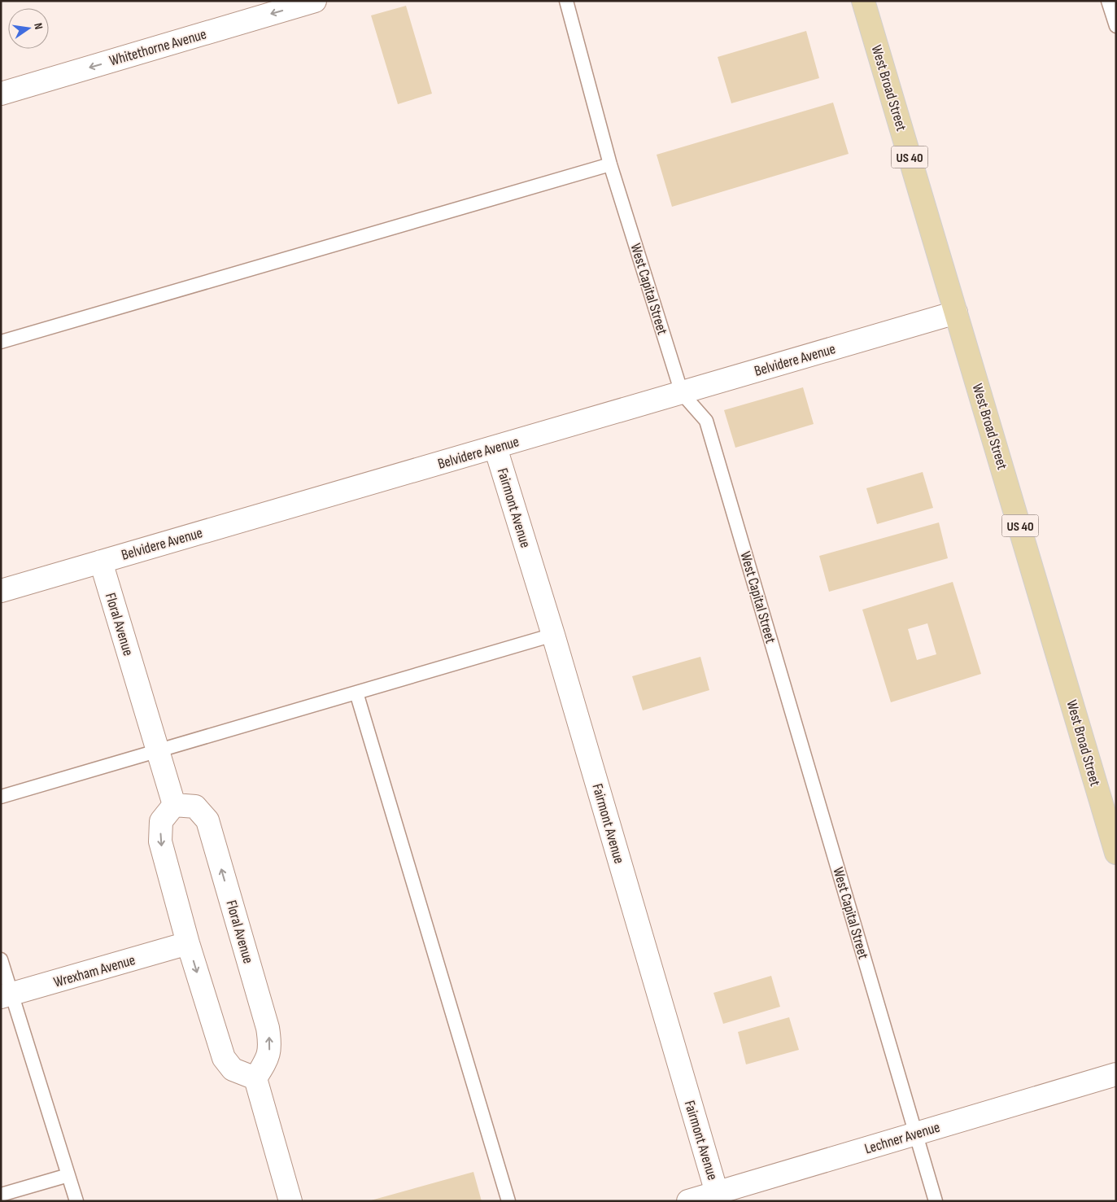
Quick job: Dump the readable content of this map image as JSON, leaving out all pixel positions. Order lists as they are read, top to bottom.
{
  "streets": {
    "main road": ["West Broad Street", "US 40"],
    "street": [
      "Whitethorne Avenue",
      "Belvidere Avenue",
      "Fairmont Avenue",
      "Floral Avenue",
      "Wrexham Avenue",
      "Lechner Avenue"
    ],
    "lane": ["West Capital Street"]
  },
  "crossings": [
    ["West Broad Street", "Belvidere Avenue"],
    ["West Capital Street", "Belvidere Avenue"],
    ["West Capital Street", "Lechner Avenue"],
    ["Belvidere Avenue", "Fairmont Avenue"],
    ["Belvidere Avenue", "Floral Avenue"],
    ["Fairmont Avenue", "Lechner Avenue"]
  ],
  "one_way": ["Whitethorne Avenue"],
  "north": "right"
}
